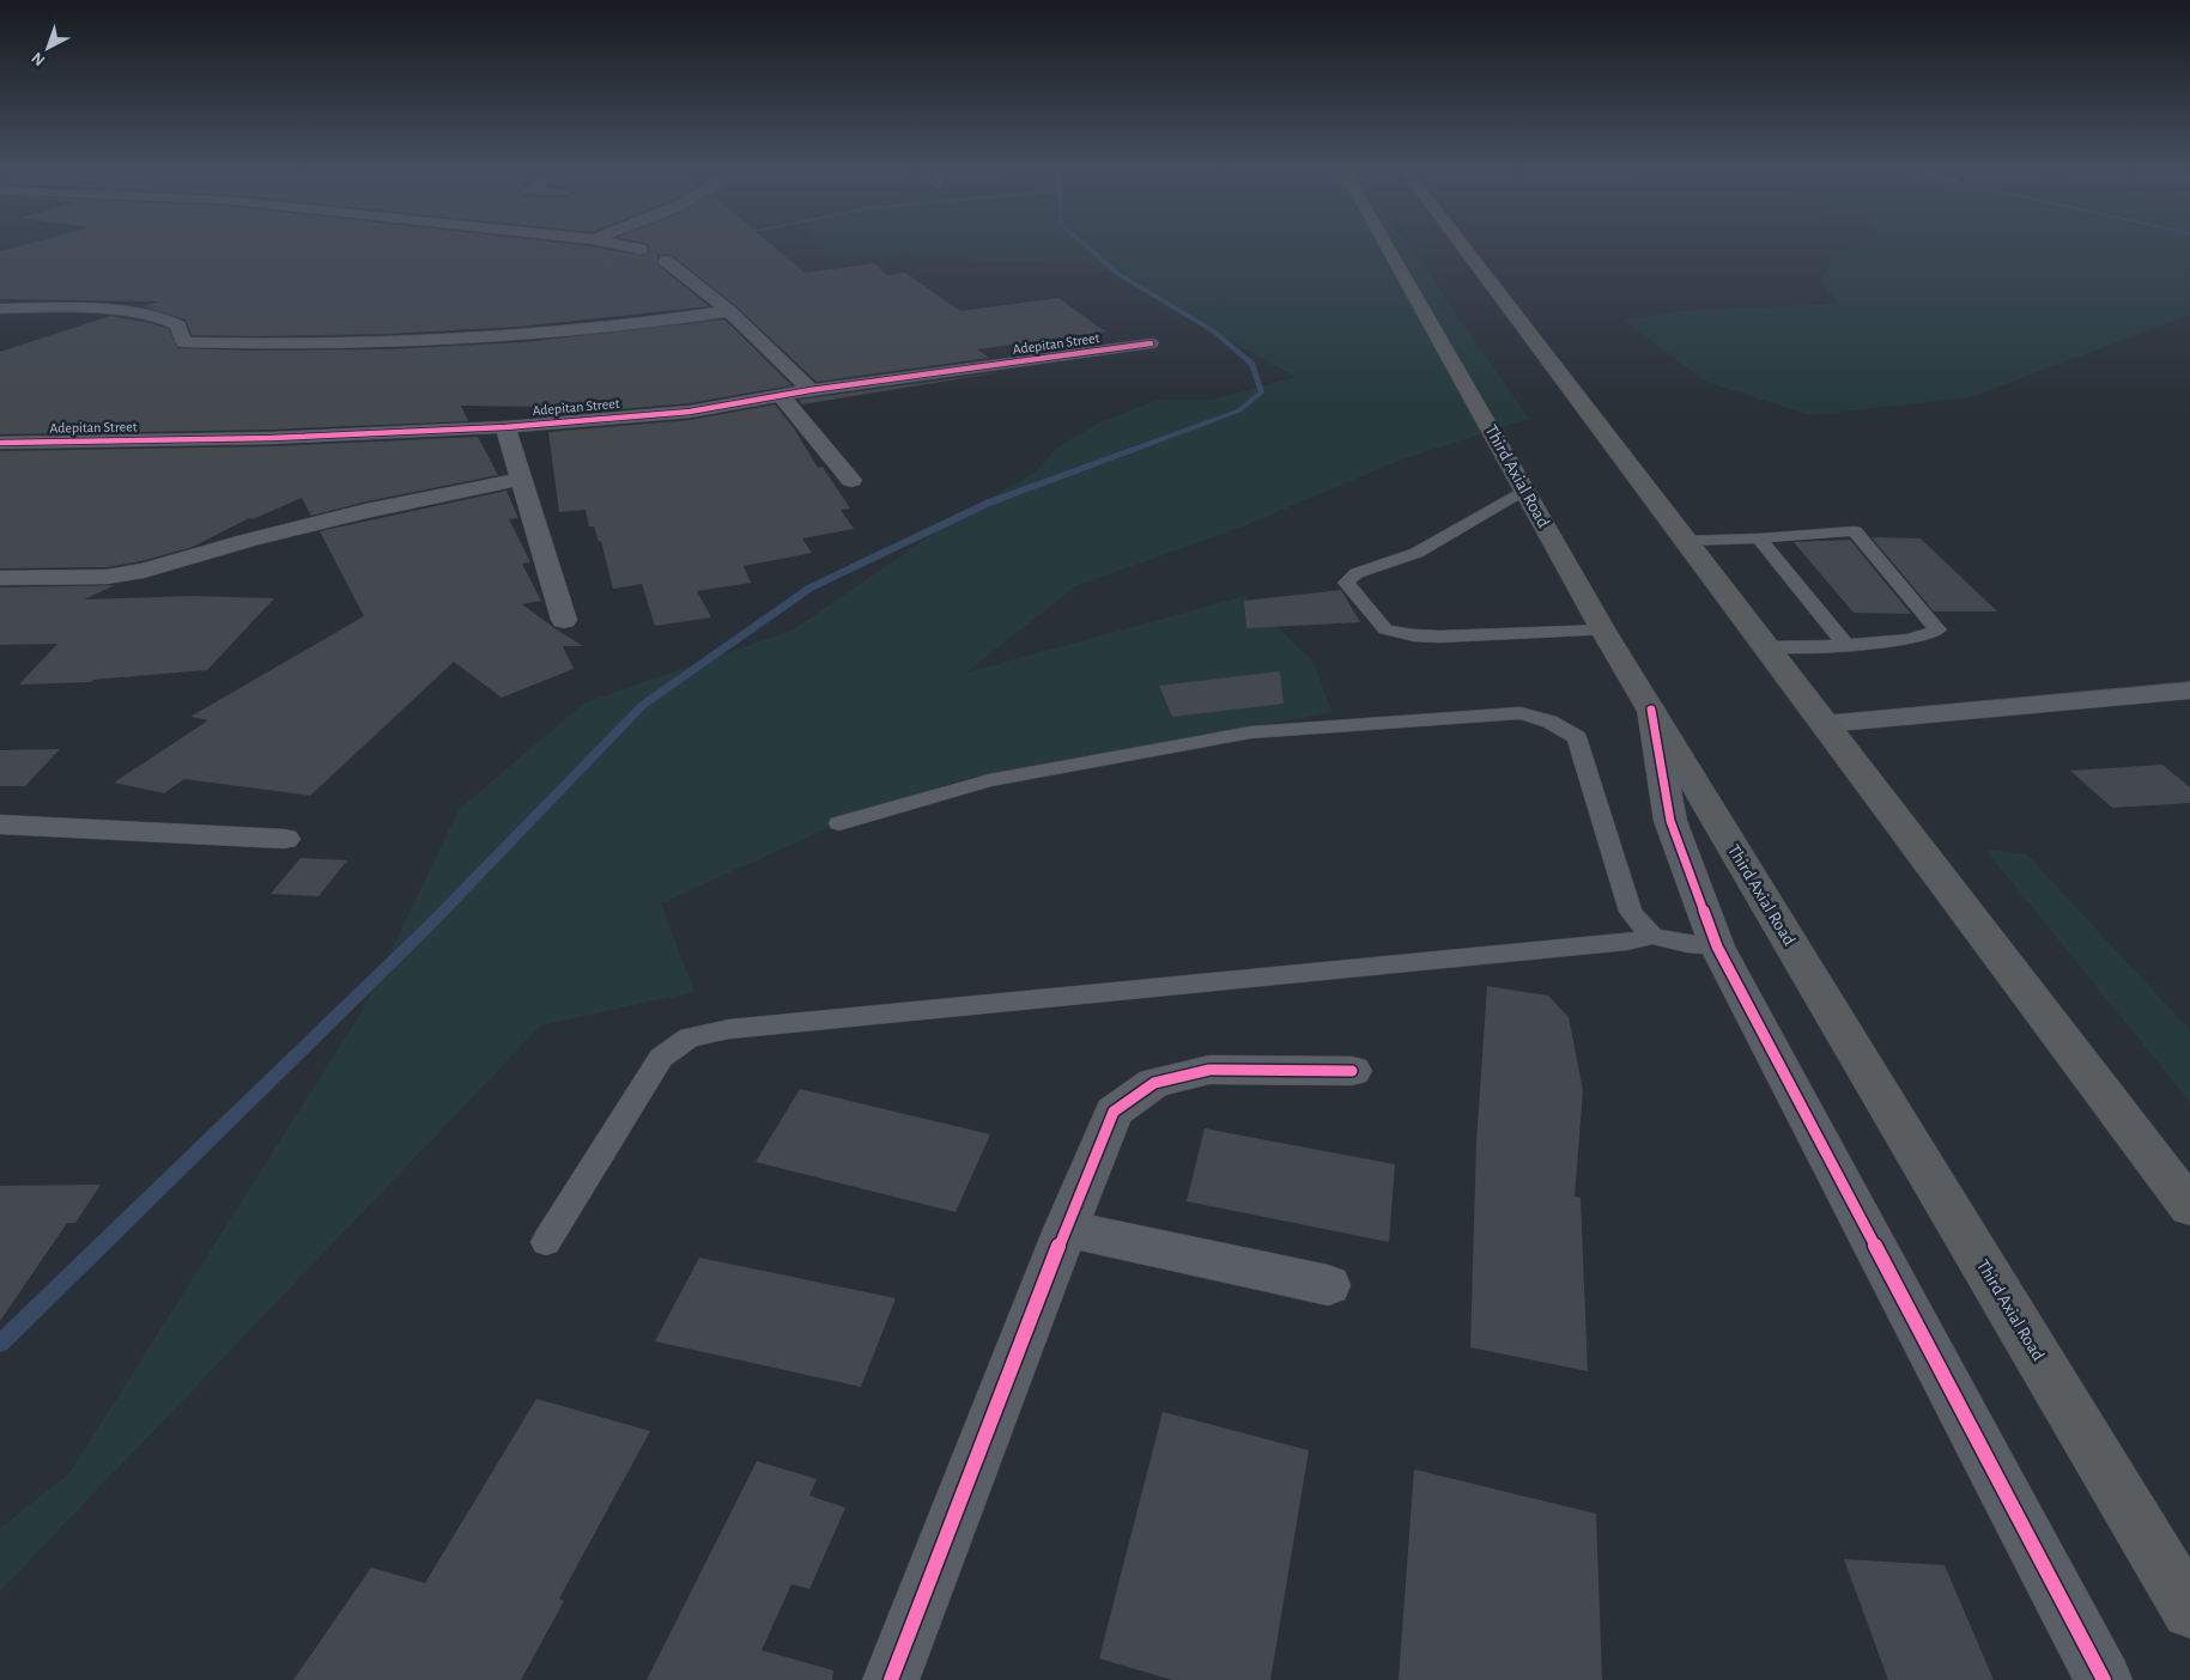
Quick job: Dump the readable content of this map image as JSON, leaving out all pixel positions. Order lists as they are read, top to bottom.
{
  "streets": {
    "highway": ["Third Axial Road"],
    "street": ["Adepitan Street"]
  },
  "north": "bottom left"
}
